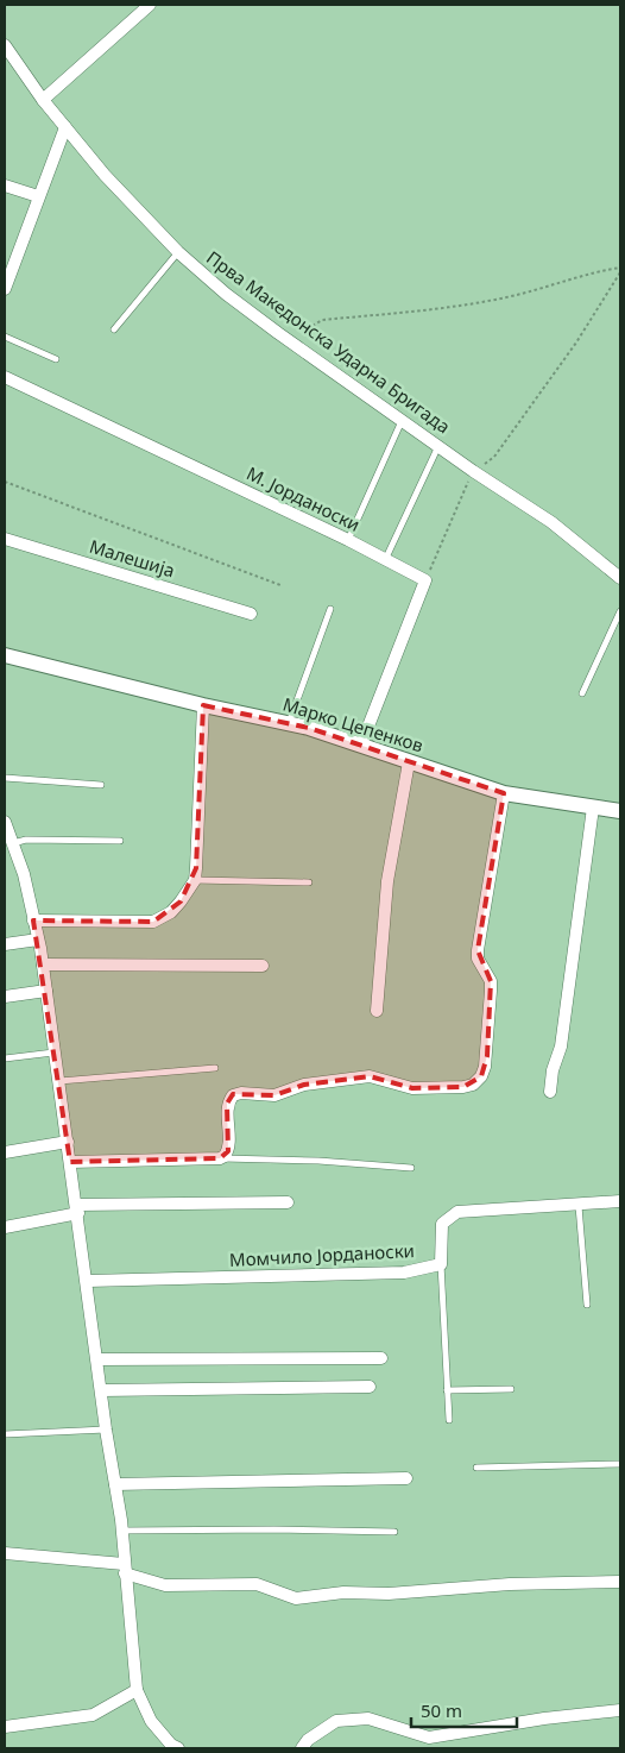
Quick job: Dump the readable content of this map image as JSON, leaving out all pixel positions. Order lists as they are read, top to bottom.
{
  "streets": {
    "street": [
      "Прва Македонска Ударна Бригада",
      "М. Јорданоски",
      "Малешија",
      "Марко Цепенков",
      "Момчило Јорданоски"
    ]
  },
  "scale_bar": "50 m"
}
